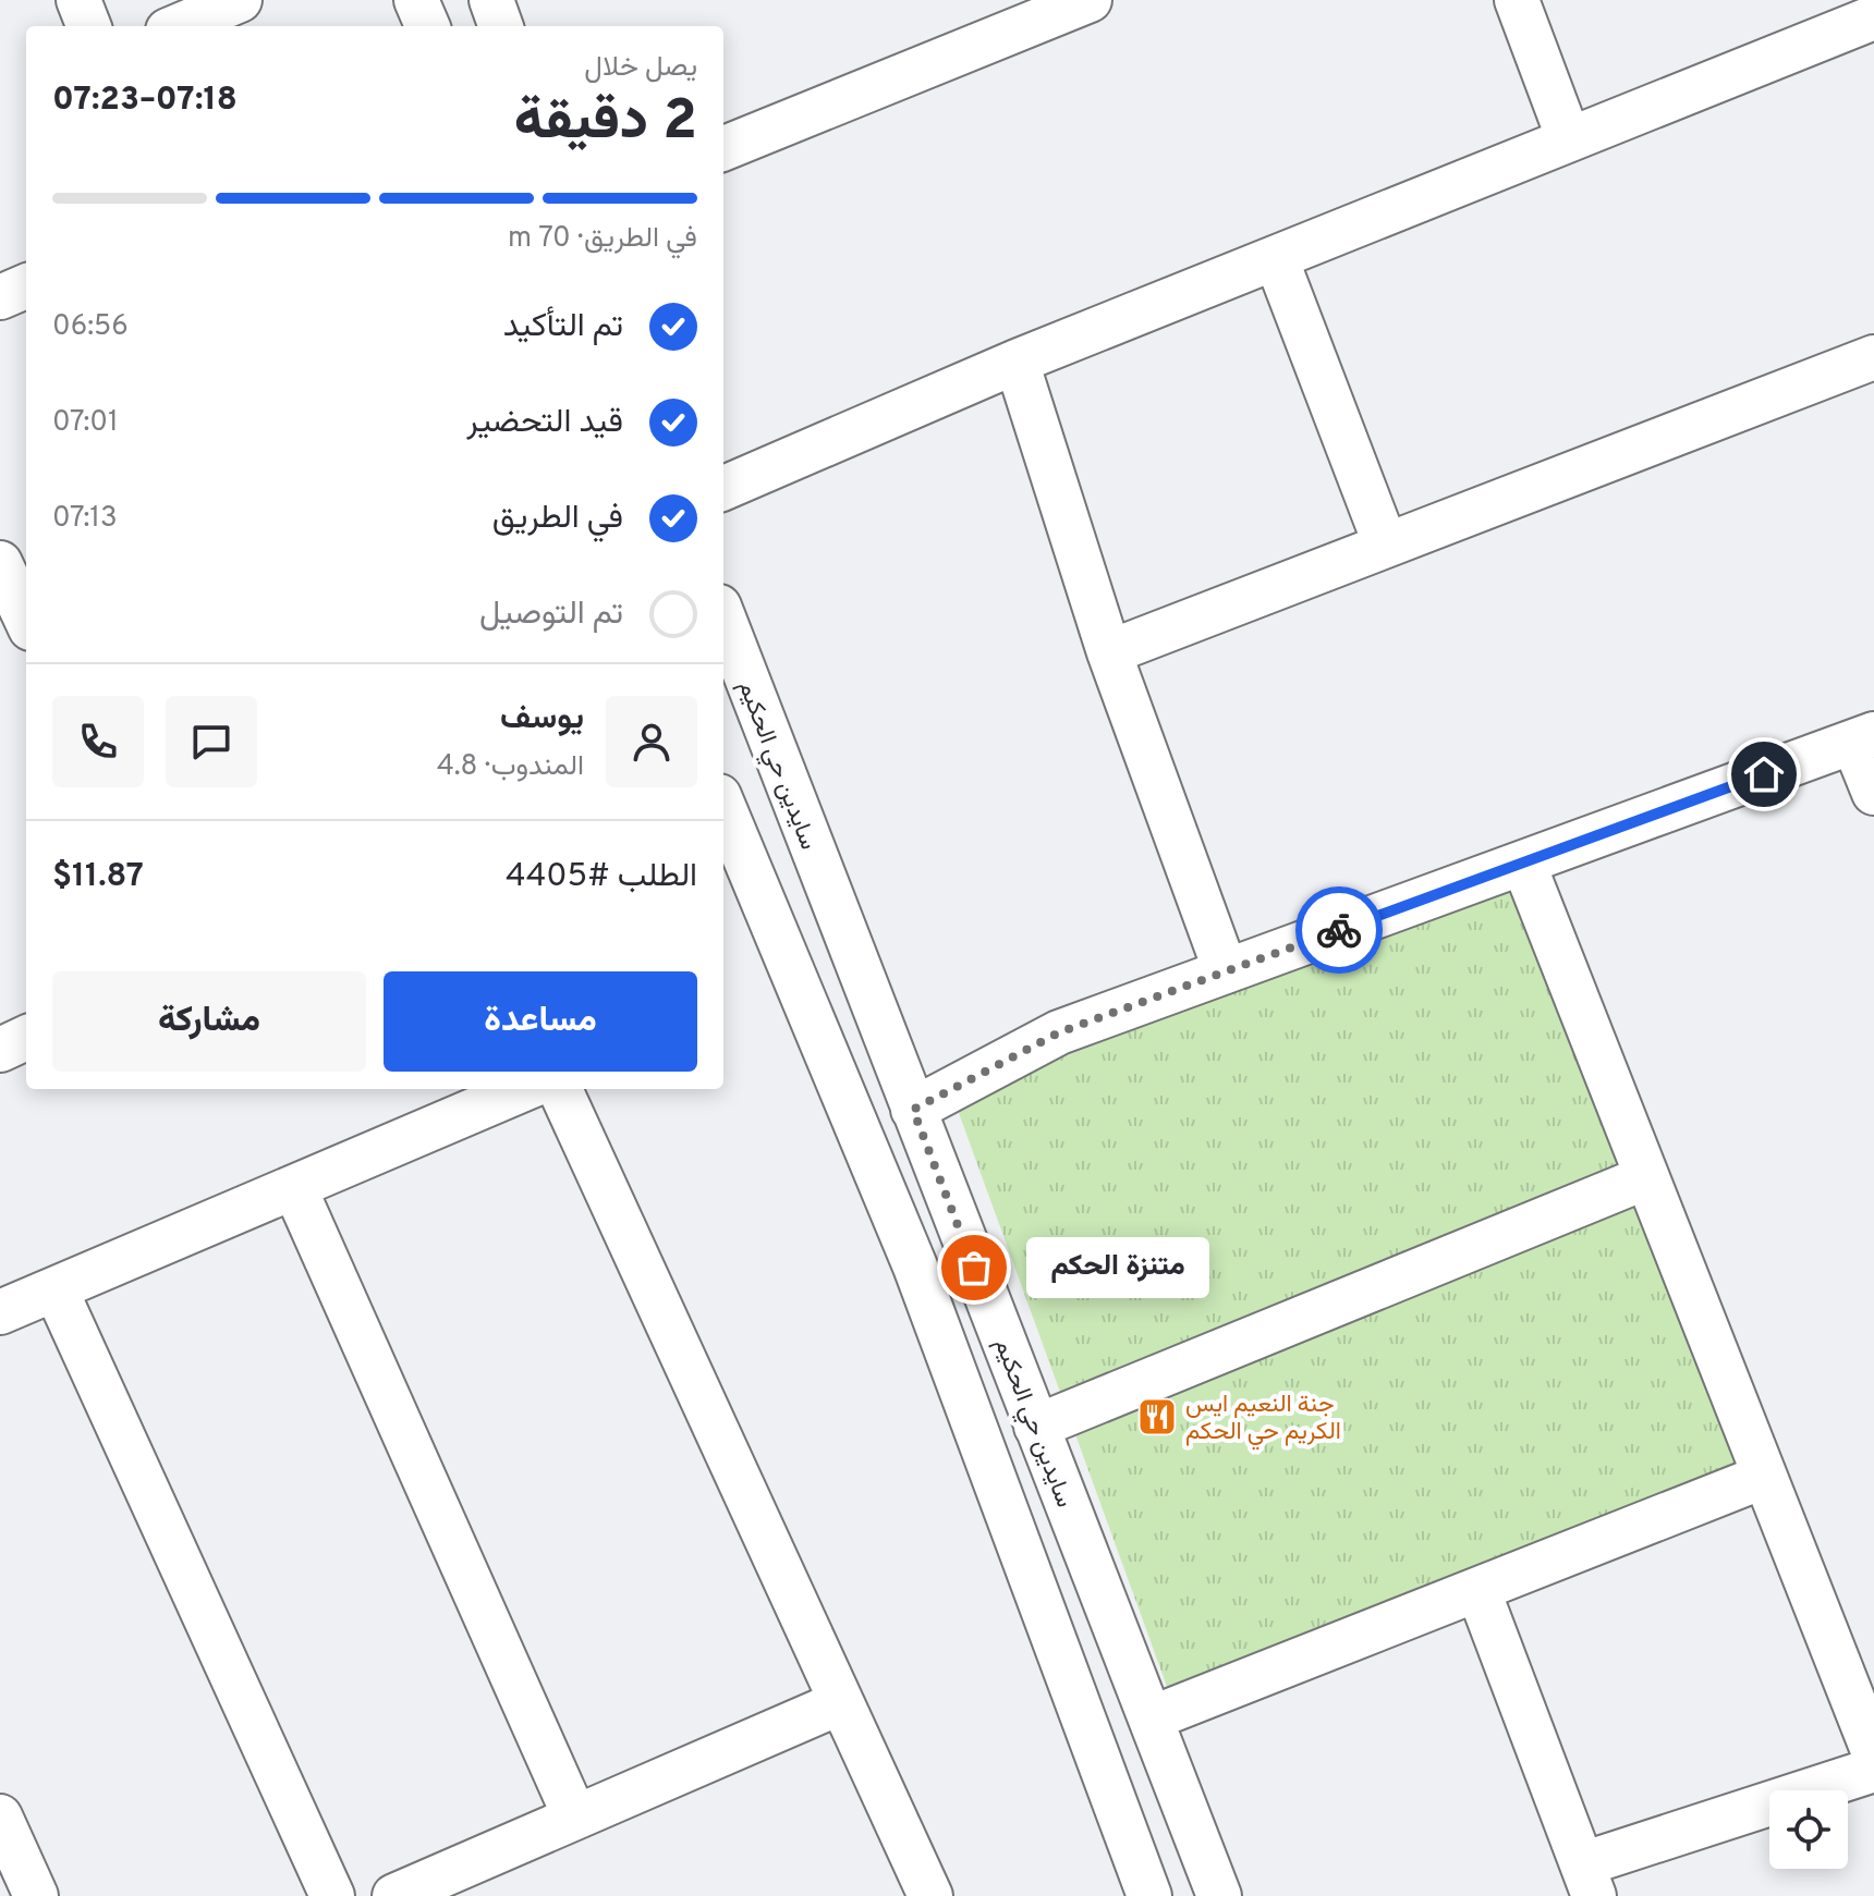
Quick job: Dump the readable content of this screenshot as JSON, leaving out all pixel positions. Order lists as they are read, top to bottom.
{
  "streets": {
    "street": ["سايدين حي الحكيم"]
  },
  "places": {
    "other": ["متنزة الحكم"],
    "restaurant": ["جنة النعيم ايس الكريم حي الحكم"]
  },
  "page": {
    "heading": ["2 دقيقة", "يصل خلال", "07:18–07:23"],
    "panel": [
      "يوسف",
      "المندوب · 4.8",
      "الطلب #4405",
      "$11.87"
    ],
    "bar": "في الطريق · 70 m",
    "list": [
      ["تم التأكيد", "06:56"],
      ["قيد التحضير", "07:01"],
      ["في الطريق", "07:13"],
      "تم التوصيل"
    ],
    "buttons": ["مساعدة", "مشاركة"],
    "bubble": "متنزة الحكم"
  }
}
